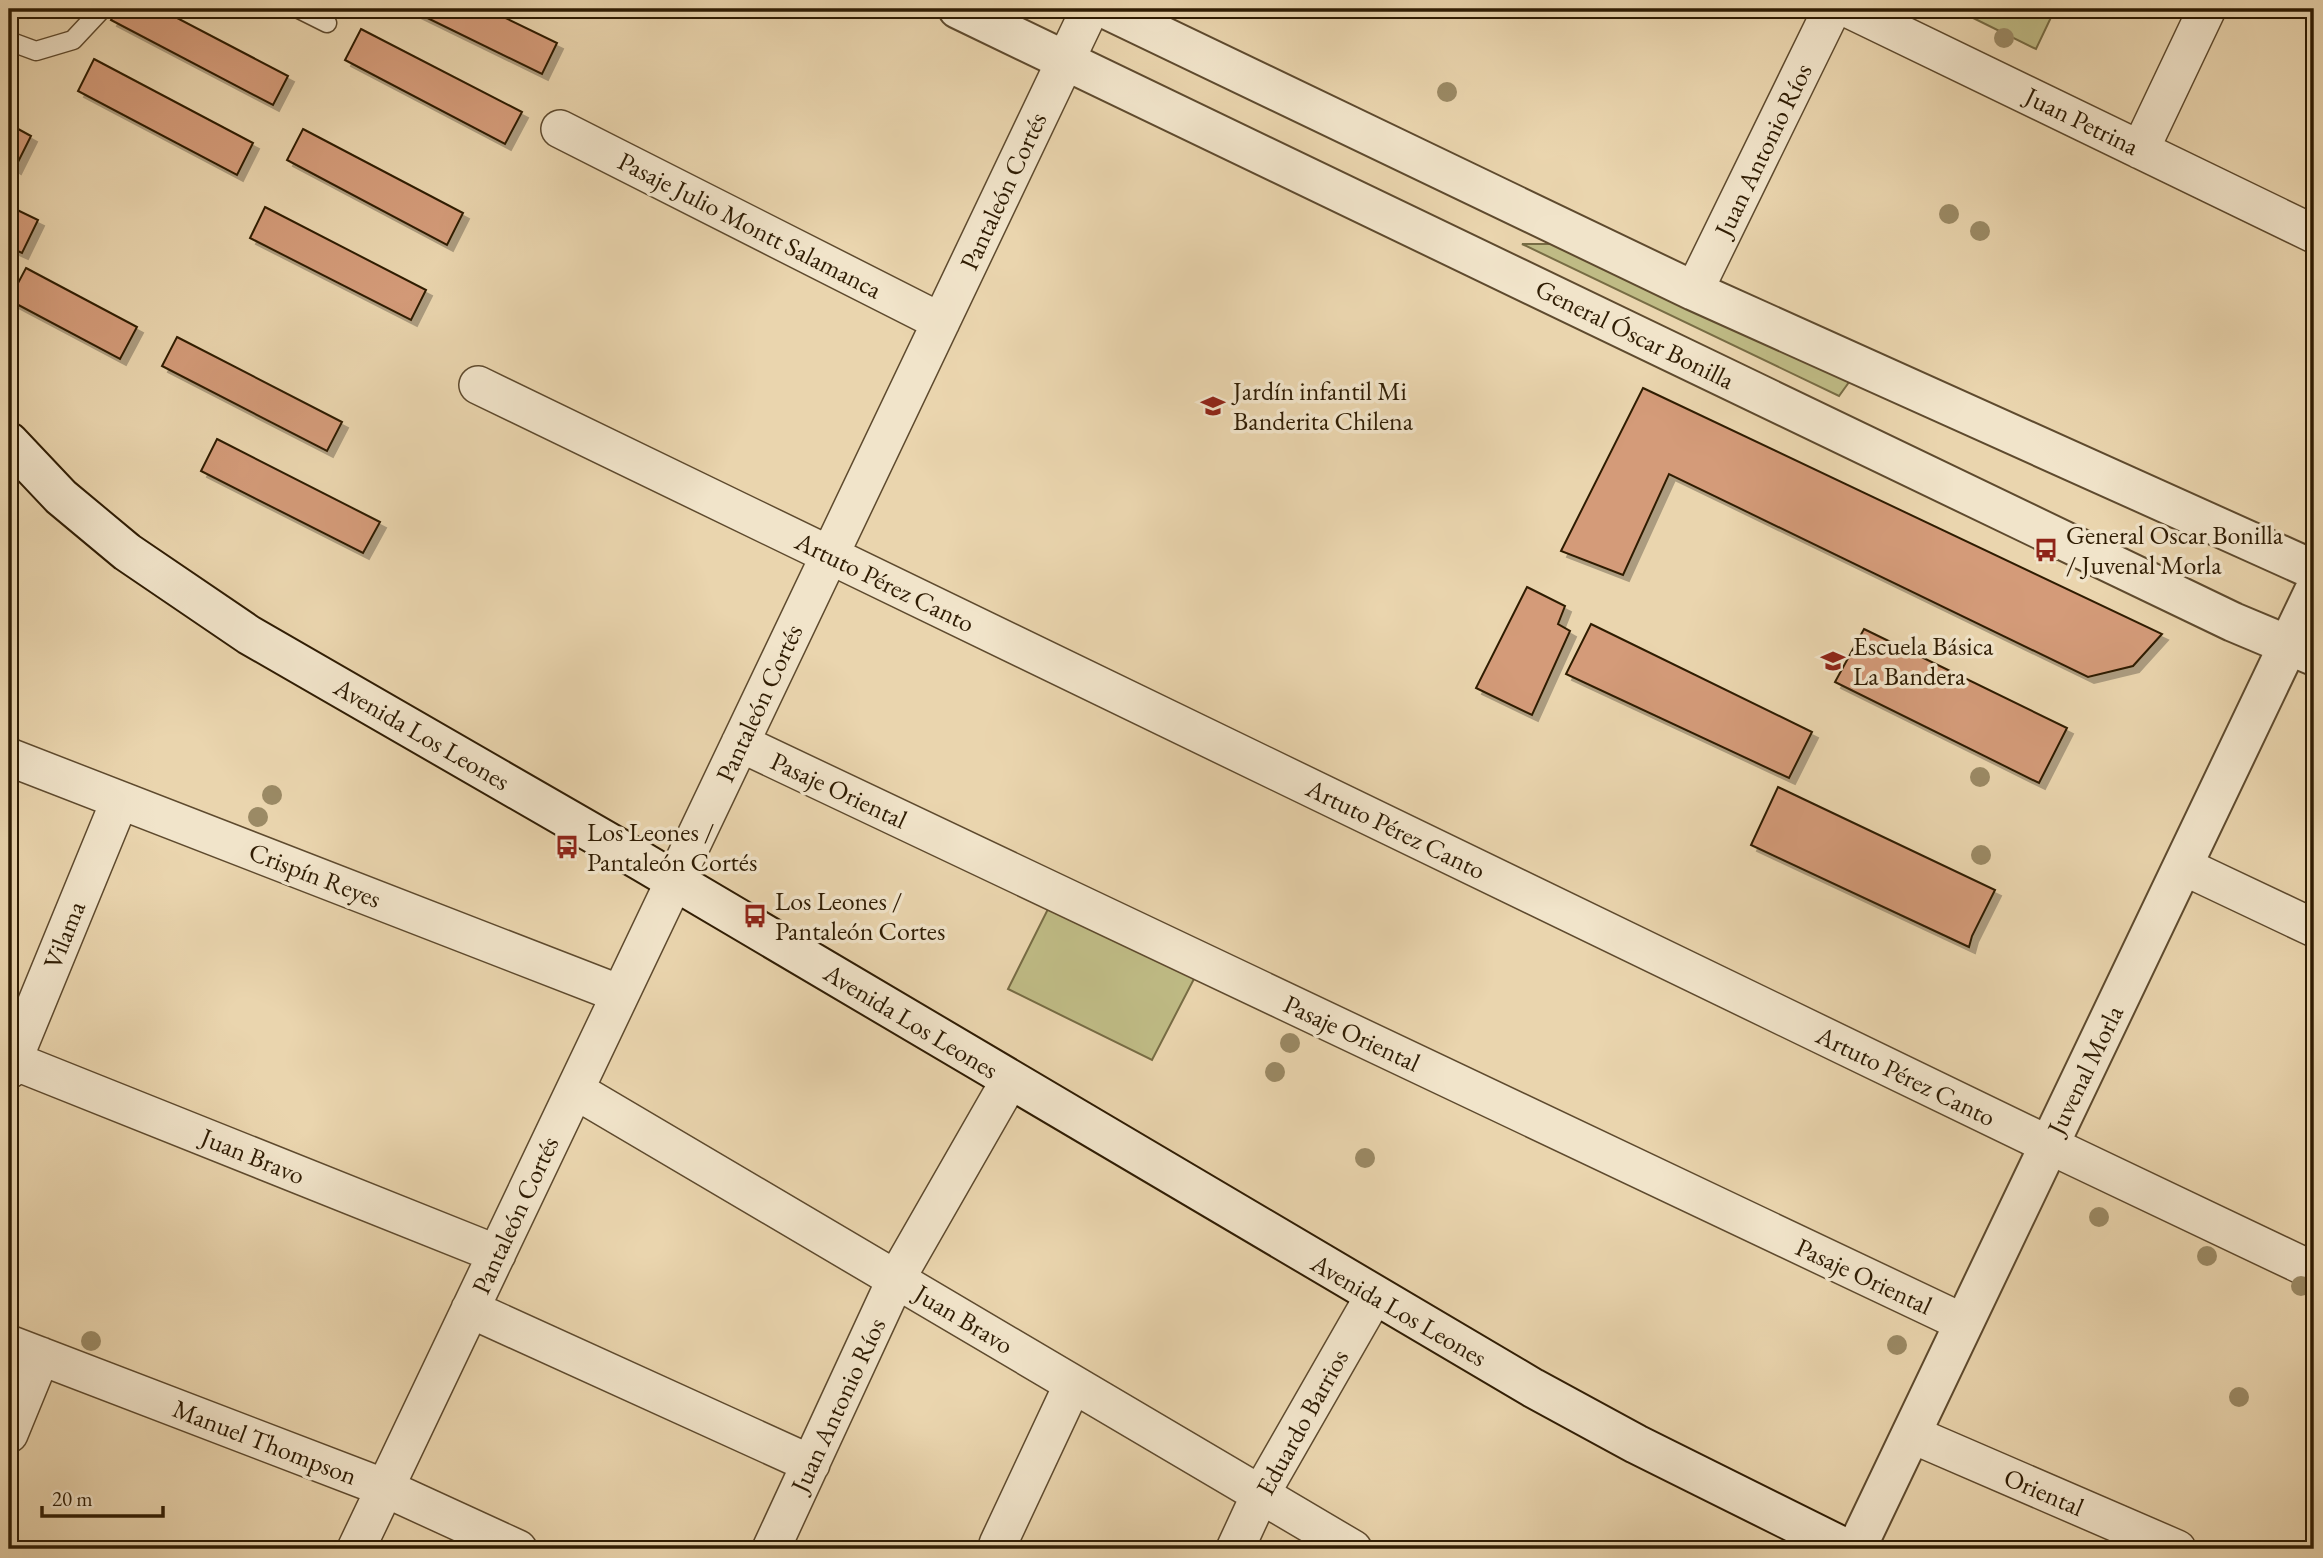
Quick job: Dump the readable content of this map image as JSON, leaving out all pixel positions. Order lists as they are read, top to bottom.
{
  "streets": {
    "street": [
      "Juan Petrina",
      "Juan Antonio Ríos",
      "Pantaleón Cortés",
      "Pasaje Julio Montt Salamanca",
      "General Óscar Bonilla",
      "Artuto Pérez Canto",
      "Avenida Los Leones",
      "Pasaje Oriental",
      "Crispín Reyes",
      "Vilama",
      "Juvenal Morla",
      "Juan Bravo",
      "Eduardo Barrios",
      "Manuel Thompson",
      "Oriental"
    ]
  },
  "crossings": [
    ["Juan Antonio Ríos", "Avenida Los Leones"],
    ["Juan Antonio Ríos", "Juan Bravo"],
    ["Pantaleón Cortés", "Pasaje Julio Montt Salamanca"],
    ["Pantaleón Cortés", "General Óscar Bonilla"],
    ["Pantaleón Cortés", "Artuto Pérez Canto"],
    ["Pantaleón Cortés", "Avenida Los Leones"],
    ["Pantaleón Cortés", "Pasaje Oriental"],
    ["Pantaleón Cortés", "Crispín Reyes"],
    ["Pantaleón Cortés", "Juan Bravo"],
    ["Pantaleón Cortés", "Manuel Thompson"],
    ["General Óscar Bonilla", "Juvenal Morla"],
    ["Artuto Pérez Canto", "Juvenal Morla"],
    ["Avenida Los Leones", "Eduardo Barrios"],
    ["Pasaje Oriental", "Juvenal Morla"],
    ["Crispín Reyes", "Vilama"],
    ["Vilama", "Juan Bravo"],
    ["Juvenal Morla", "Oriental"],
    ["Juan Bravo", "Eduardo Barrios"]
  ],
  "places": {
    "school or university": ["Jardín infantil Mi Banderita Chilena", "Escuela Básica La Bandera"],
    "bus stop": ["General Oscar Bonilla / Juvenal Morla", "Los Leones / Pantaleón Cortés", "Los Leones / Pantaleón Cortes"]
  },
  "scale_bar": "20 m"
}
